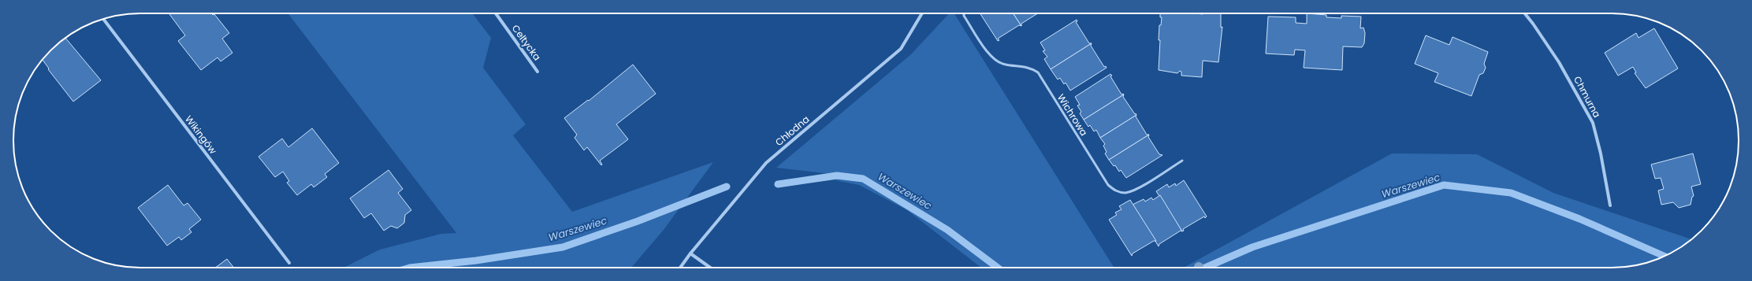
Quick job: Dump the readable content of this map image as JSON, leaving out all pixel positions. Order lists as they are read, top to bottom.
{
  "streets": {
    "street": [
      "Celtycka",
      "Chmurna",
      "Chłodna",
      "Wikingów"
    ],
    "lane": ["Wichrowa"]
  },
  "water": ["Warszewiec"]
}
